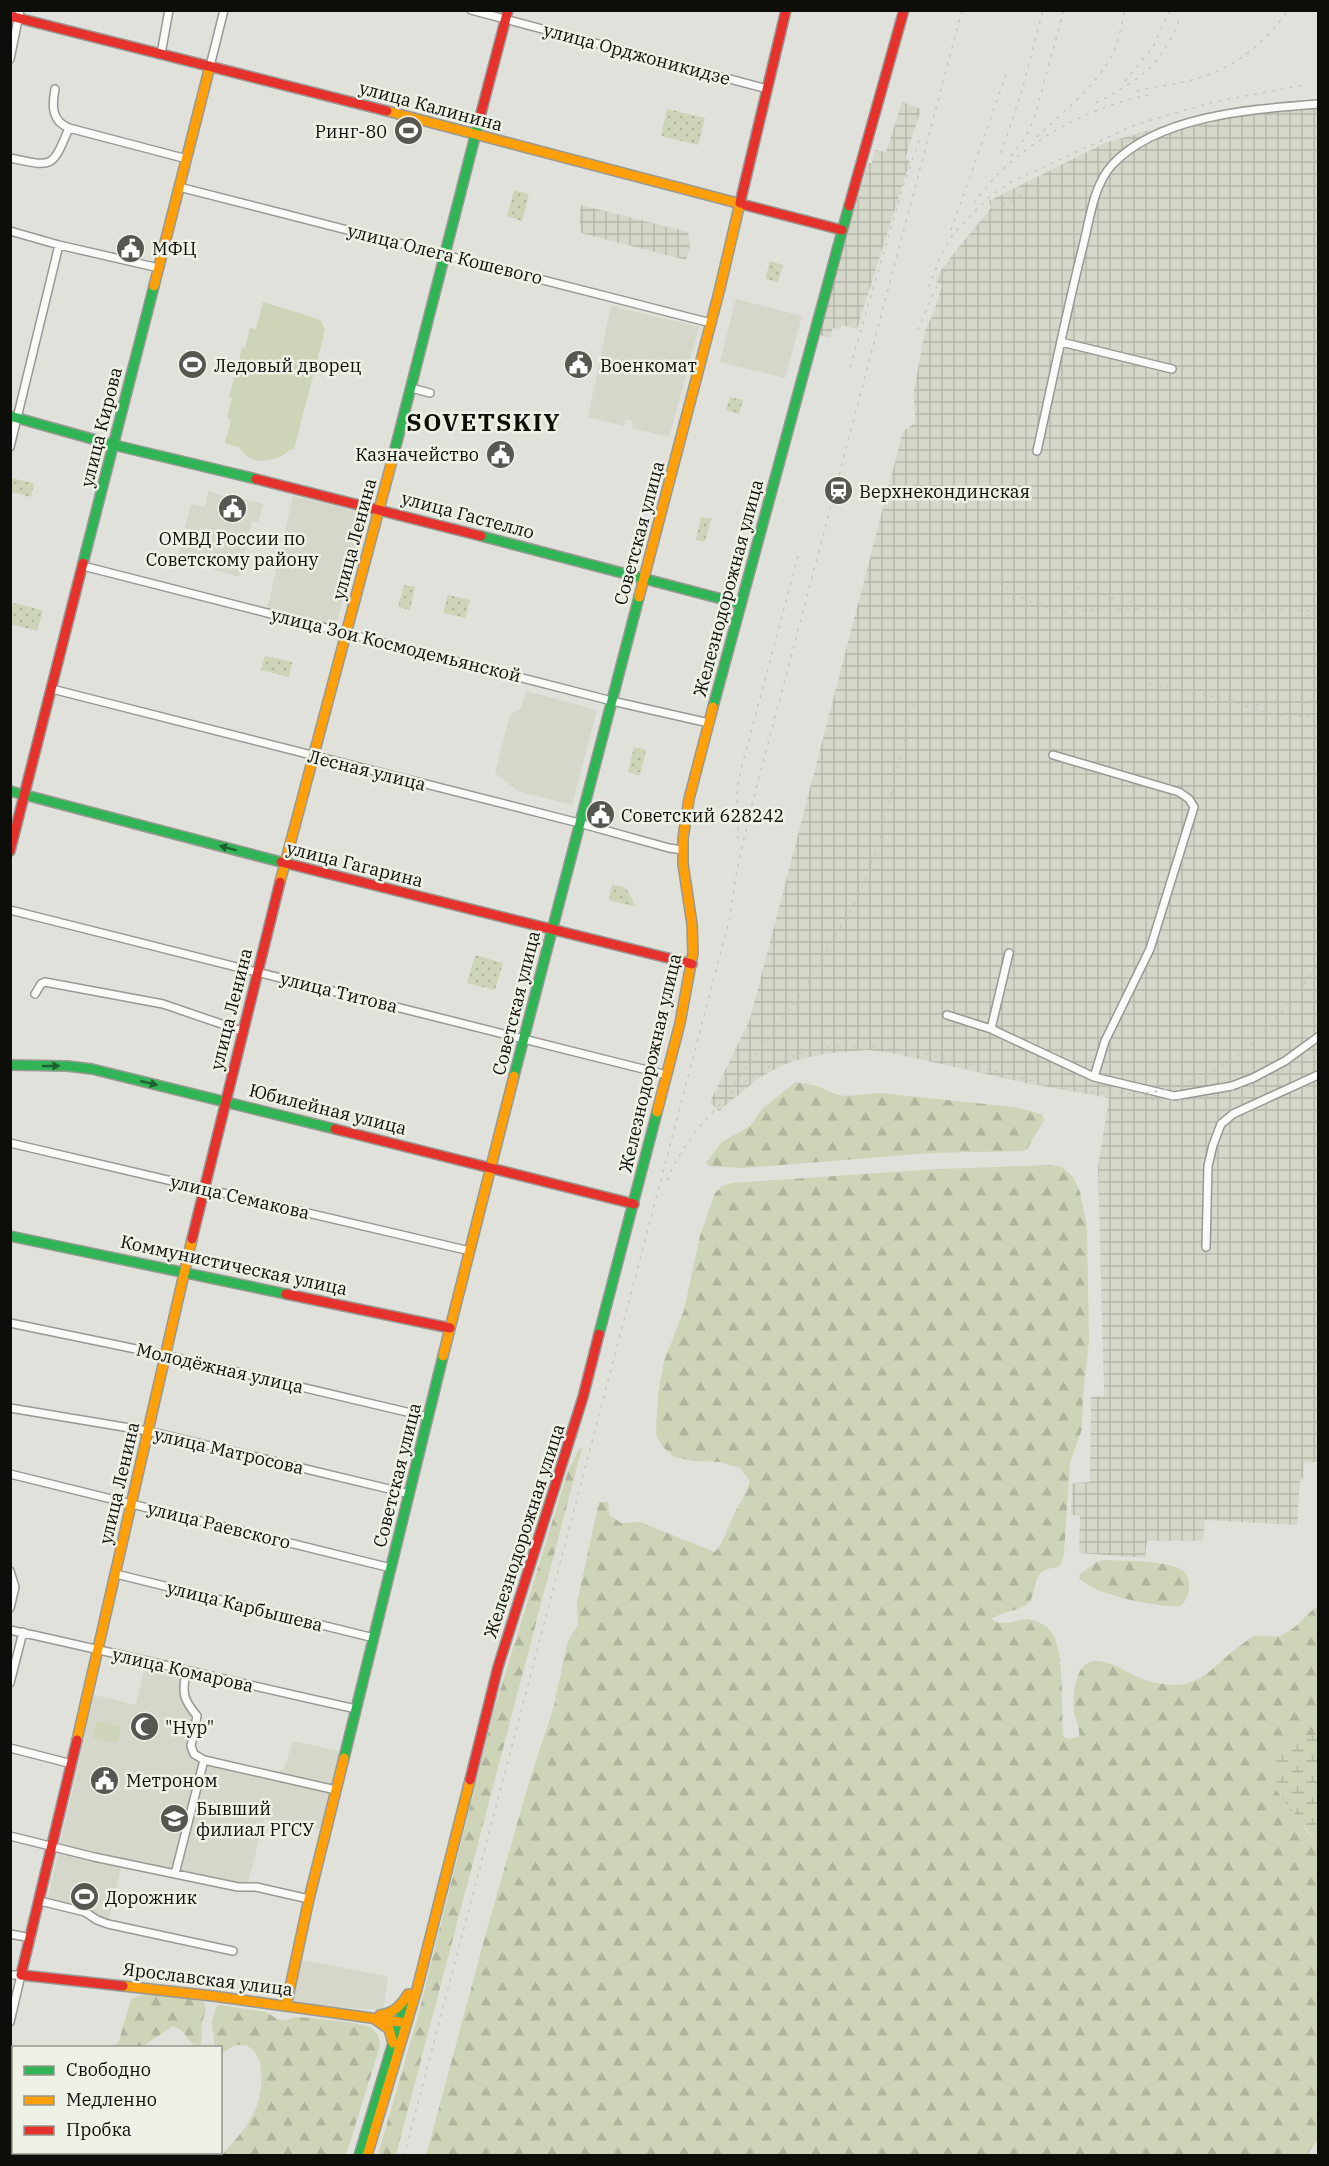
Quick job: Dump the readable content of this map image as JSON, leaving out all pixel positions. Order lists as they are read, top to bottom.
{
  "streets": {
    "main road": [
      "улица Калинина",
      "улица Кирова",
      "улица Гастелло",
      "Советская улица",
      "улица Ленина",
      "Железнодорожная улица",
      "улица Гагарина",
      "Юбилейная улица",
      "Коммунистическая улица",
      "Ярославская улица"
    ],
    "street": [
      "улица Орджоникидзе",
      "улица Олега Кошевого",
      "улица Зои Космодемьянской",
      "Лесная улица",
      "улица Титова",
      "улица Семакова",
      "Молодёжная улица",
      "улица Матросова",
      "улица Раевского",
      "улица Карбышева",
      "улица Комарова"
    ]
  },
  "crossings": [
    ["улица Орджоникидзе", "Советская улица"],
    ["улица Орджоникидзе", "улица Ленина"],
    ["улица Калинина", "улица Кирова"],
    ["улица Калинина", "Советская улица"],
    ["улица Калинина", "улица Ленина"],
    ["улица Калинина", "Железнодорожная улица"],
    ["улица Олега Кошевого", "улица Кирова"],
    ["улица Олега Кошевого", "Советская улица"],
    ["улица Олега Кошевого", "улица Ленина"],
    ["улица Кирова", "улица Гастелло"],
    ["улица Кирова", "улица Зои Космодемьянской"],
    ["улица Кирова", "Лесная улица"],
    ["улица Кирова", "улица Гагарина"],
    ["улица Гастелло", "Советская улица"],
    ["улица Гастелло", "улица Ленина"],
    ["улица Гастелло", "Железнодорожная улица"],
    ["Советская улица", "улица Зои Космодемьянской"],
    ["Советская улица", "Лесная улица"],
    ["Советская улица", "улица Гагарина"],
    ["Советская улица", "улица Титова"],
    ["Советская улица", "Юбилейная улица"],
    ["Советская улица", "улица Семакова"],
    ["Советская улица", "Коммунистическая улица"],
    ["Советская улица", "Молодёжная улица"],
    ["Советская улица", "улица Матросова"],
    ["Советская улица", "улица Раевского"],
    ["Советская улица", "улица Карбышева"],
    ["Советская улица", "улица Комарова"],
    ["Советская улица", "Ярославская улица"],
    ["улица Ленина", "улица Зои Космодемьянской"],
    ["улица Ленина", "Лесная улица"],
    ["улица Ленина", "улица Гагарина"],
    ["улица Ленина", "улица Титова"],
    ["улица Ленина", "Юбилейная улица"],
    ["улица Ленина", "улица Семакова"],
    ["улица Ленина", "Коммунистическая улица"],
    ["улица Ленина", "Молодёжная улица"],
    ["улица Ленина", "улица Матросова"],
    ["улица Ленина", "улица Раевского"],
    ["улица Ленина", "улица Карбышева"],
    ["улица Ленина", "улица Комарова"],
    ["улица Ленина", "Ярославская улица"],
    ["Железнодорожная улица", "улица Зои Космодемьянской"],
    ["Железнодорожная улица", "Лесная улица"],
    ["Железнодорожная улица", "улица Гагарина"],
    ["Железнодорожная улица", "улица Титова"],
    ["Железнодорожная улица", "Юбилейная улица"],
    ["Железнодорожная улица", "Ярославская улица"]
  ],
  "one_way": ["улица Гагарина"],
  "districts": ["SOVETSKIY"],
  "places": {
    "sports": ["Ринг-80", "Ледовый дворец", "Дорожник"],
    "public building": [
      "МФЦ",
      "Военкомат",
      "Казначейство",
      "ОМВД России по Советскому району",
      "Советский 628242",
      "Метроном"
    ],
    "station": ["Верхнекондинская"],
    "mosque": ["\"Нур\""],
    "school or university": ["Бывший филиал РГСУ"]
  },
  "legend": ["Свободно", "Медленно", "Пробка"]
}
